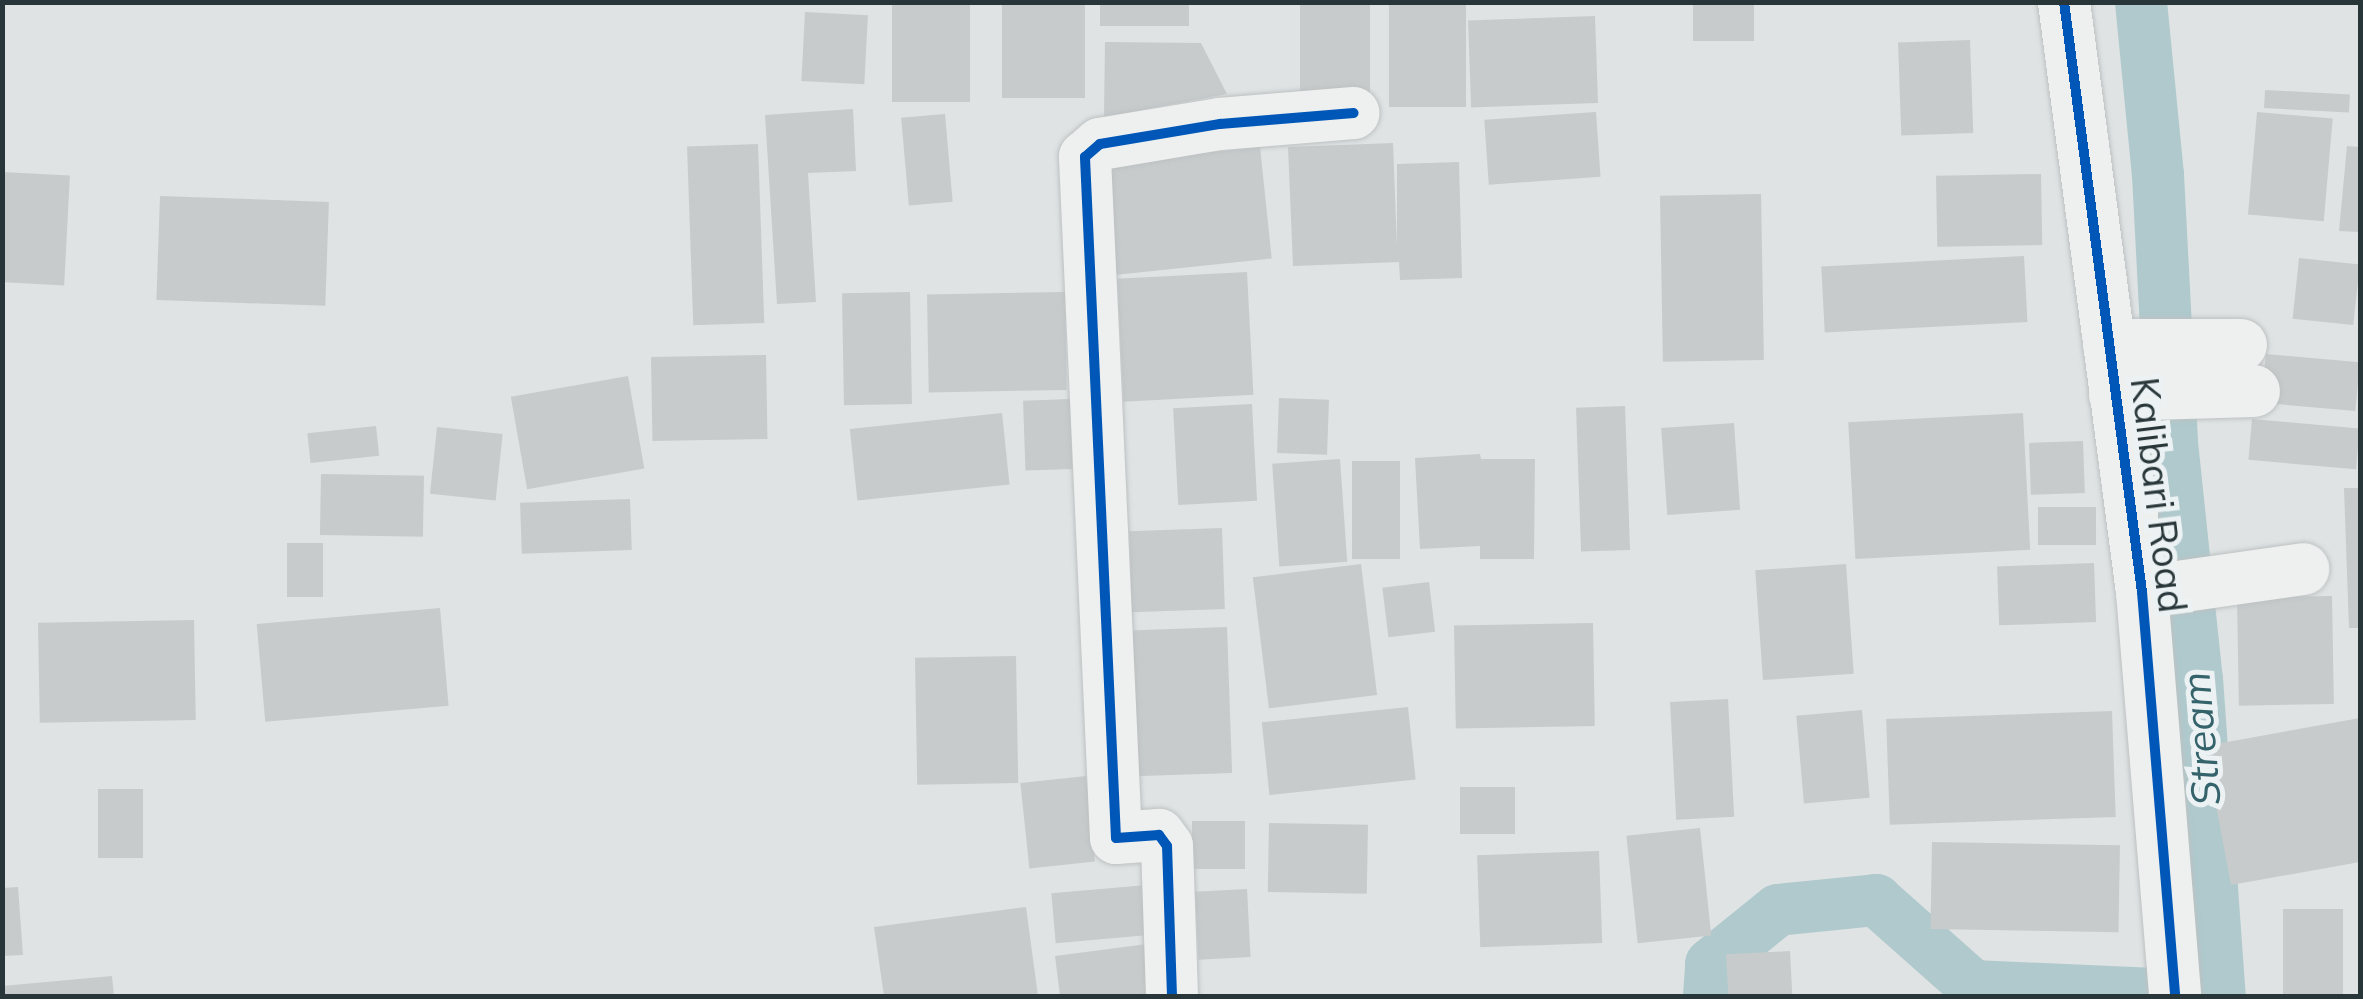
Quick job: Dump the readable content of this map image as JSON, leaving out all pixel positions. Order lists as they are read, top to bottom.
{
  "streets": {
    "street": ["Kalibari Road"]
  },
  "water": ["Stream"]
}
